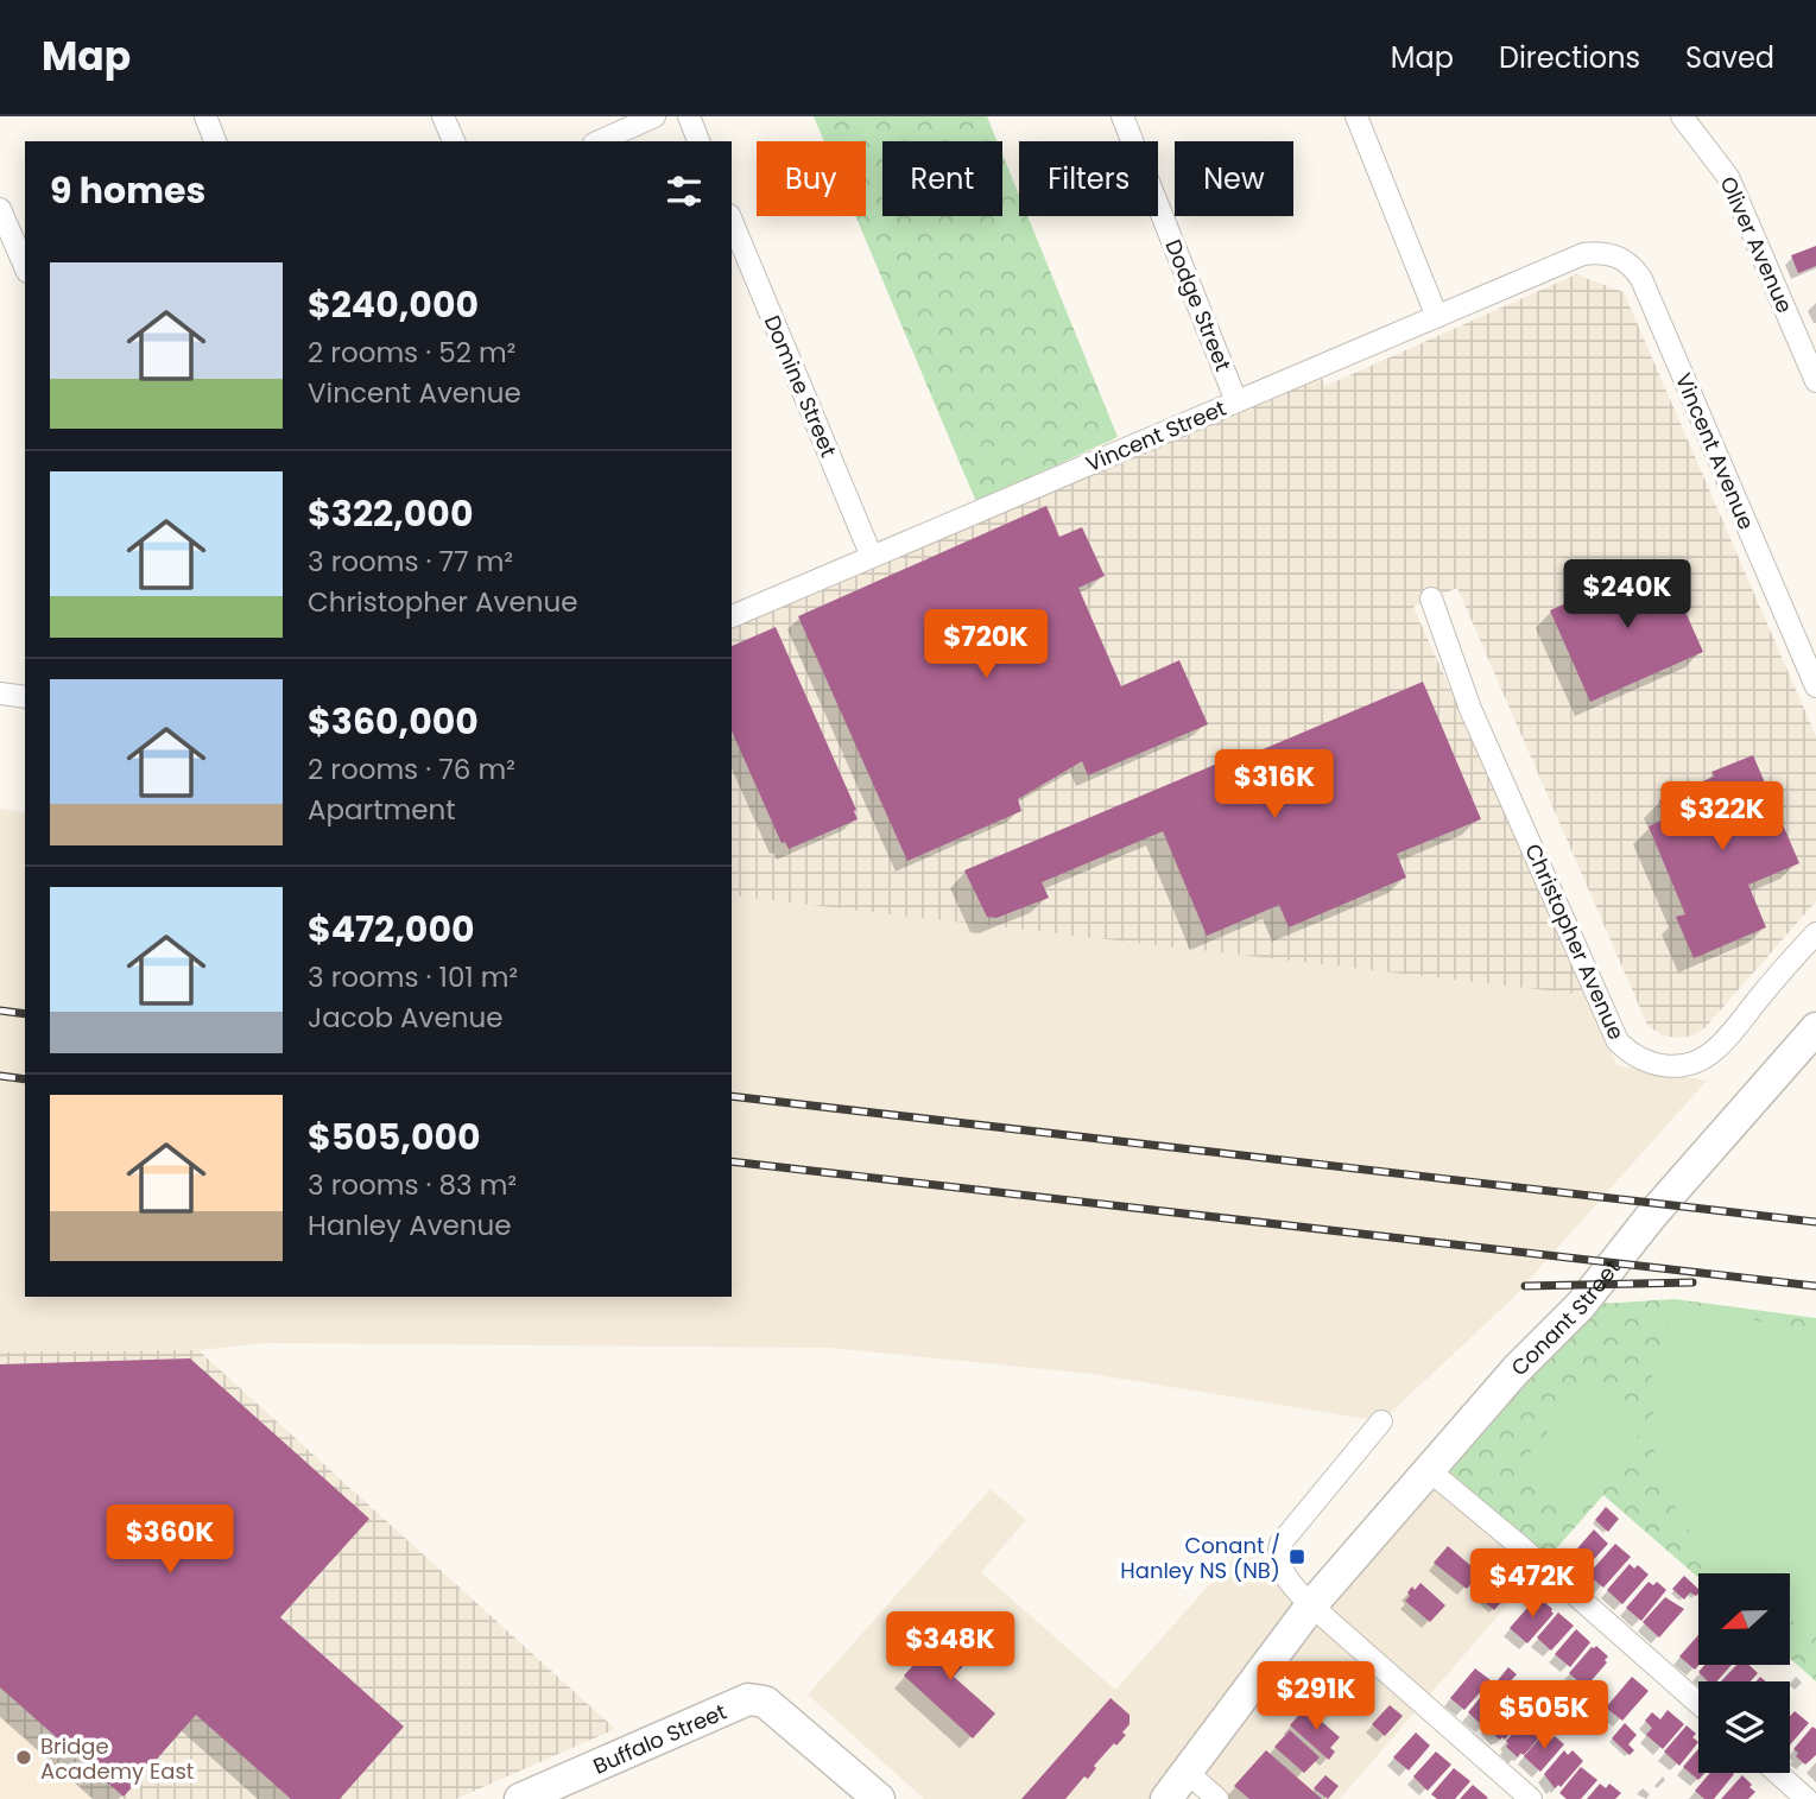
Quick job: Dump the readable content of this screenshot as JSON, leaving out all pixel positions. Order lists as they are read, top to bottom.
{
  "streets": {
    "main road": ["Conant Street", "Buffalo Street"],
    "street": [
      "Oliver Avenue",
      "Dodge Street",
      "Domine Street",
      "Vincent Street",
      "Vincent Avenue",
      "Christopher Avenue"
    ]
  },
  "crossings": [
    ["Dodge Street", "Vincent Street"],
    ["Domine Street", "Vincent Street"],
    ["Vincent Street", "Vincent Avenue"]
  ],
  "places": {
    "transit": ["Conant / Hanley NS (NB)"],
    "other": ["Bridge Academy East"]
  },
  "north": "left",
  "page": {
    "header": "Map",
    "nav": ["Map", "Directions", "Saved"],
    "chip": [
      "Buy",
      "Rent",
      "Filters",
      "New"
    ],
    "heading": "9 homes",
    "list": [
      {
        "name": "$240,000",
        "note": "2 rooms · 52 m² · Vincent Avenue"
      },
      {
        "name": "$322,000",
        "note": "3 rooms · 77 m² · Christopher Avenue"
      },
      {
        "name": "$360,000",
        "note": "2 rooms · 76 m² · Apartment"
      },
      {
        "name": "$472,000",
        "note": "3 rooms · 101 m² · Jacob Avenue"
      },
      {
        "name": "$505,000",
        "note": "3 rooms · 83 m² · Hanley Avenue"
      }
    ],
    "price": [
      "$240K",
      "$720K",
      "$316K",
      "$322K",
      "$360K",
      "$472K",
      "$348K",
      "$291K",
      "$505K"
    ]
  }
}
